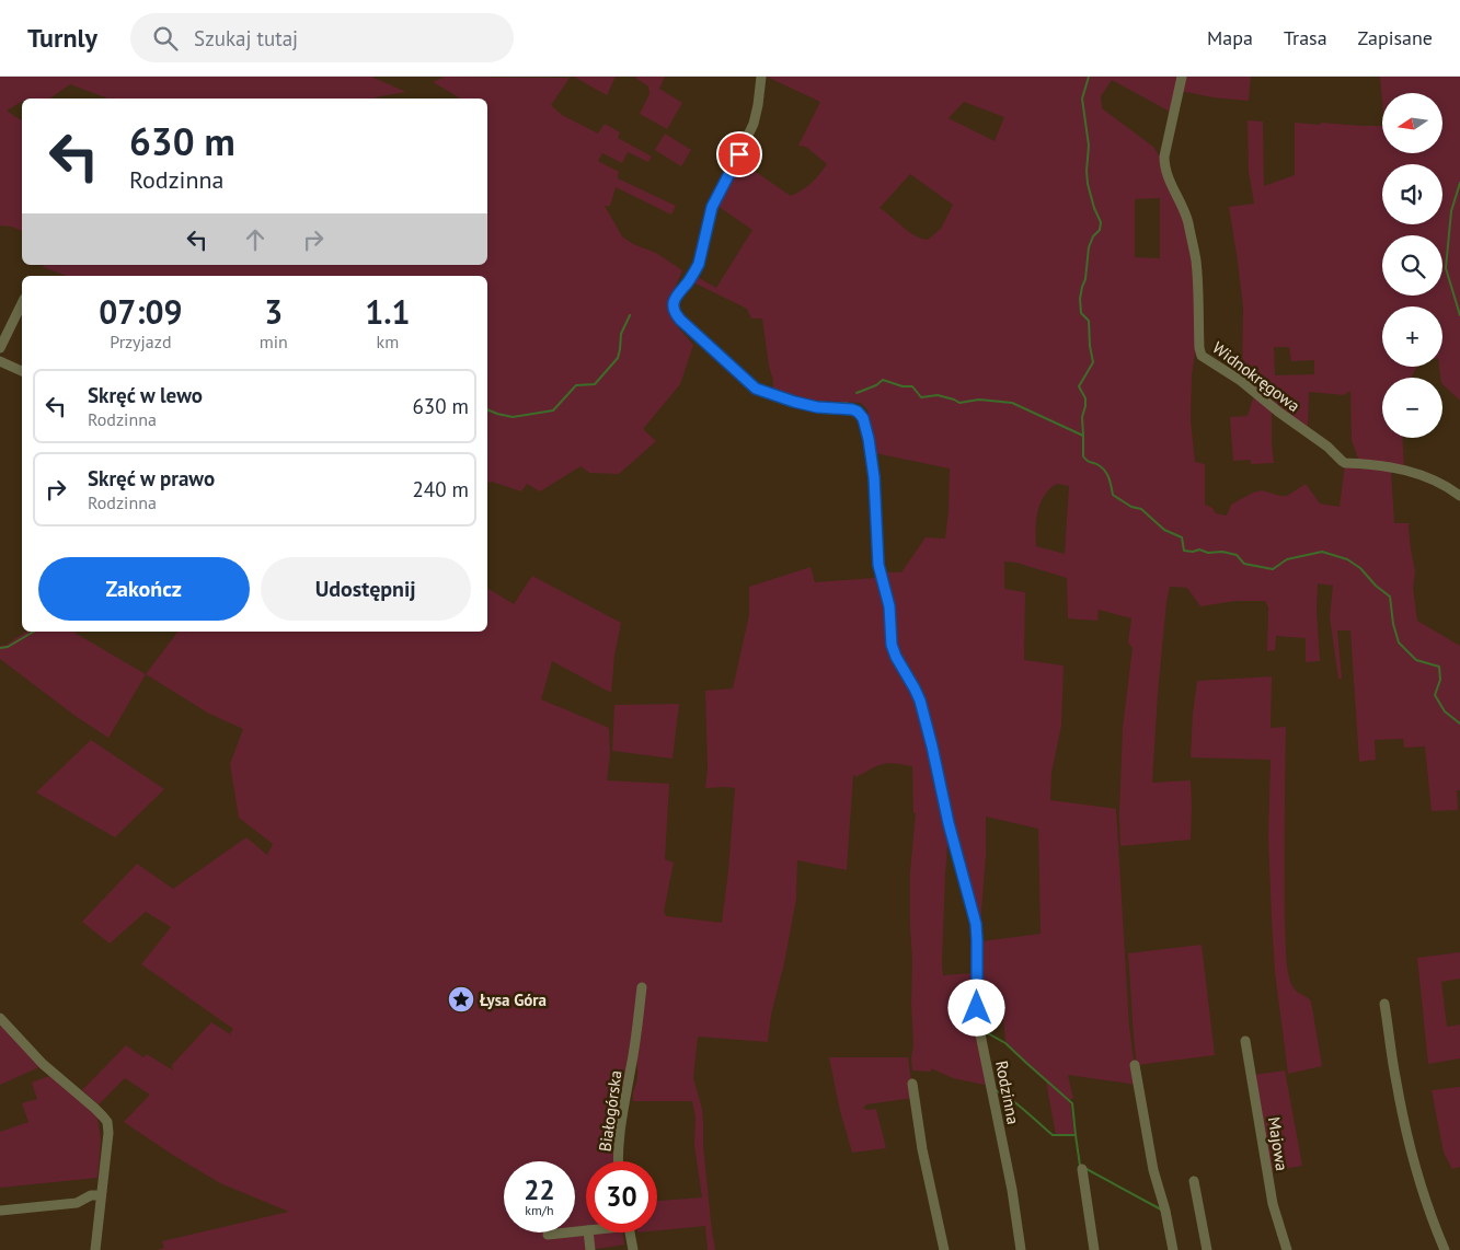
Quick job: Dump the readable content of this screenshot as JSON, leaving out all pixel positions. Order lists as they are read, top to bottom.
{
  "streets": {
    "street": [
      "Widnokręgowa",
      "Rodzinna",
      "Białogórska",
      "Majowa"
    ]
  },
  "places": {
    "place": ["Łysa Góra"]
  },
  "north": "left",
  "page": {
    "header": "Turnly",
    "search": "Szukaj tutaj",
    "nav": ["Mapa", "Trasa", "Zapisane"],
    "map_buttons": ["+", "−"],
    "turn": ["630 m", "Rodzinna"],
    "eta": [
      "07:09",
      "Przyjazd",
      "3",
      "min",
      "1.1",
      "km"
    ],
    "list": [
      {
        "name": "Skręć w lewo",
        "note": "Rodzinna",
        "value": "630 m"
      },
      {
        "name": "Skręć w prawo",
        "note": "Rodzinna",
        "value": "240 m"
      }
    ],
    "buttons": ["Zakończ", "Udostępnij"],
    "speed": "22 km/h",
    "limit": "30"
  }
}
